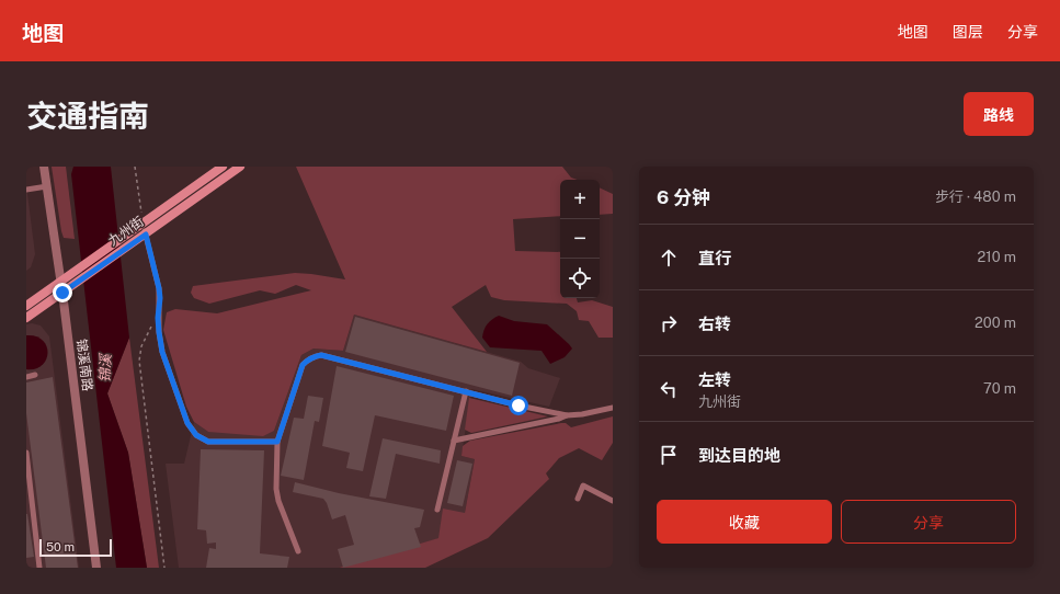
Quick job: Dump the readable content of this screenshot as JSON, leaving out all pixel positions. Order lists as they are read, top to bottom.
{
  "streets": {
    "main road": ["九州街"],
    "street": ["锦溪南路"]
  },
  "crossings": [
    ["九州街", "锦溪南路"]
  ],
  "water": ["锦溪"],
  "scale_bar": "50 m",
  "page": {
    "header": "地图",
    "nav": ["地图", "图层", "分享"],
    "title": "交通指南",
    "buttons": [
      "路线",
      ["收藏", "分享"]
    ],
    "heading": ["6 分钟", "步行 · 480 m"],
    "map_buttons": ["+", "−"],
    "list": [
      ["直行", "210 m"],
      ["右转", "200 m"],
      ["左转", "九州街", "70 m"],
      "到达目的地"
    ],
    "scale": "50 m"
  }
}
